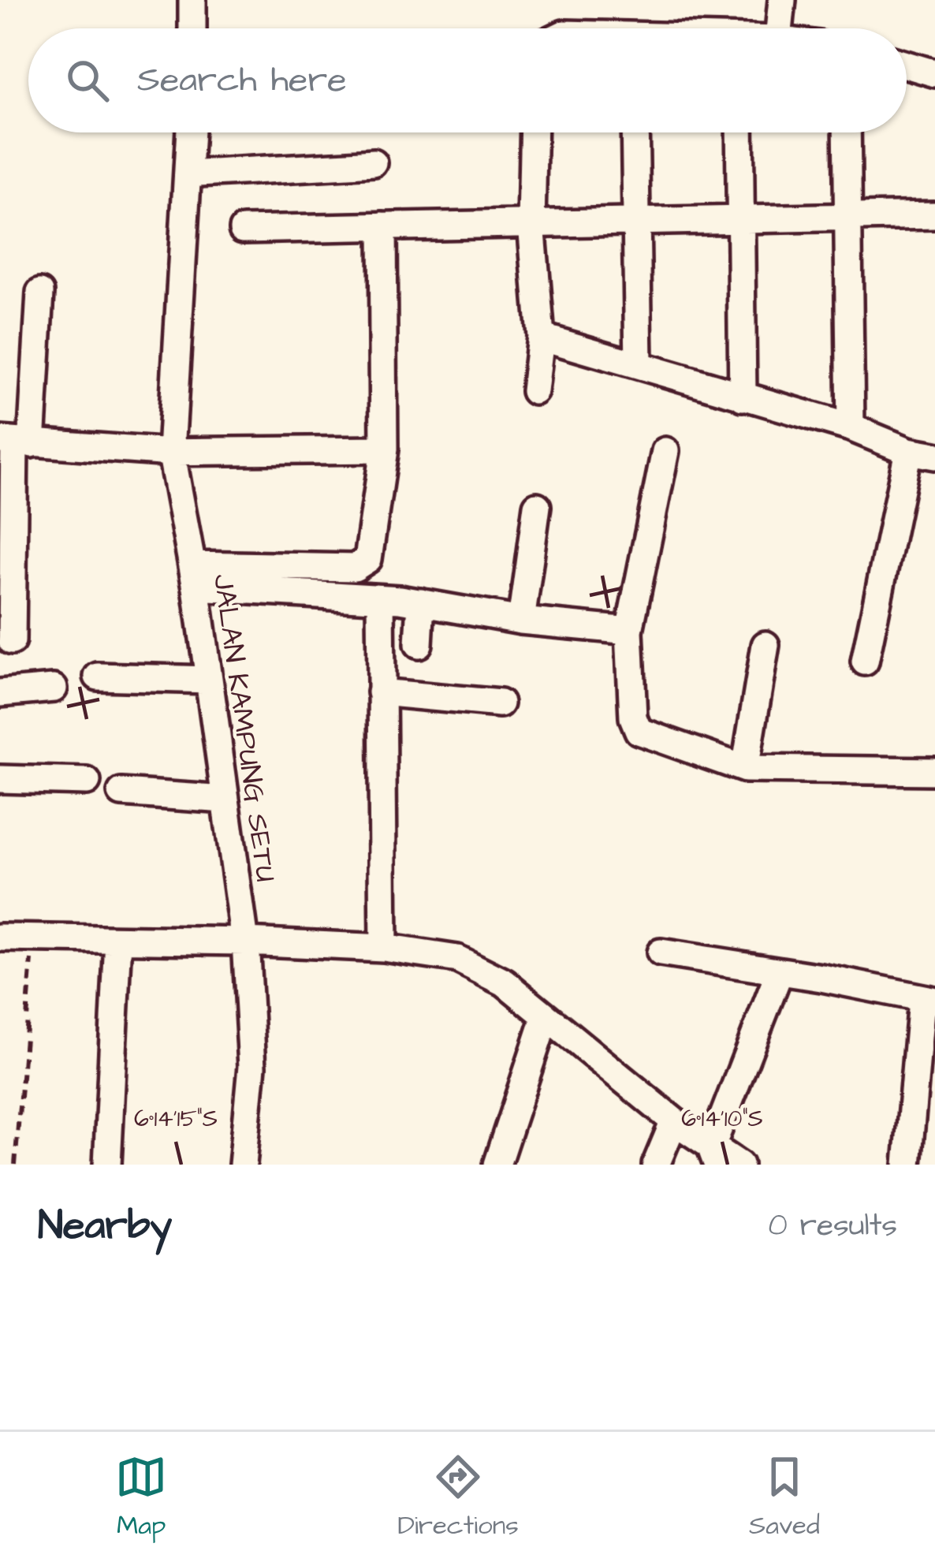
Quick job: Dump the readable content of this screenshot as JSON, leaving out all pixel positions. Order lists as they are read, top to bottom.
{
  "streets": {
    "street": ["JALAN KAMPUNG SETU"]
  },
  "page": {
    "search": "Search here",
    "heading": ["Nearby", "0 results"],
    "nav": ["Map", "Directions", "Saved"]
  },
  "coordinates": ["6°14'15\"S", "6°14'10\"S"]
}
